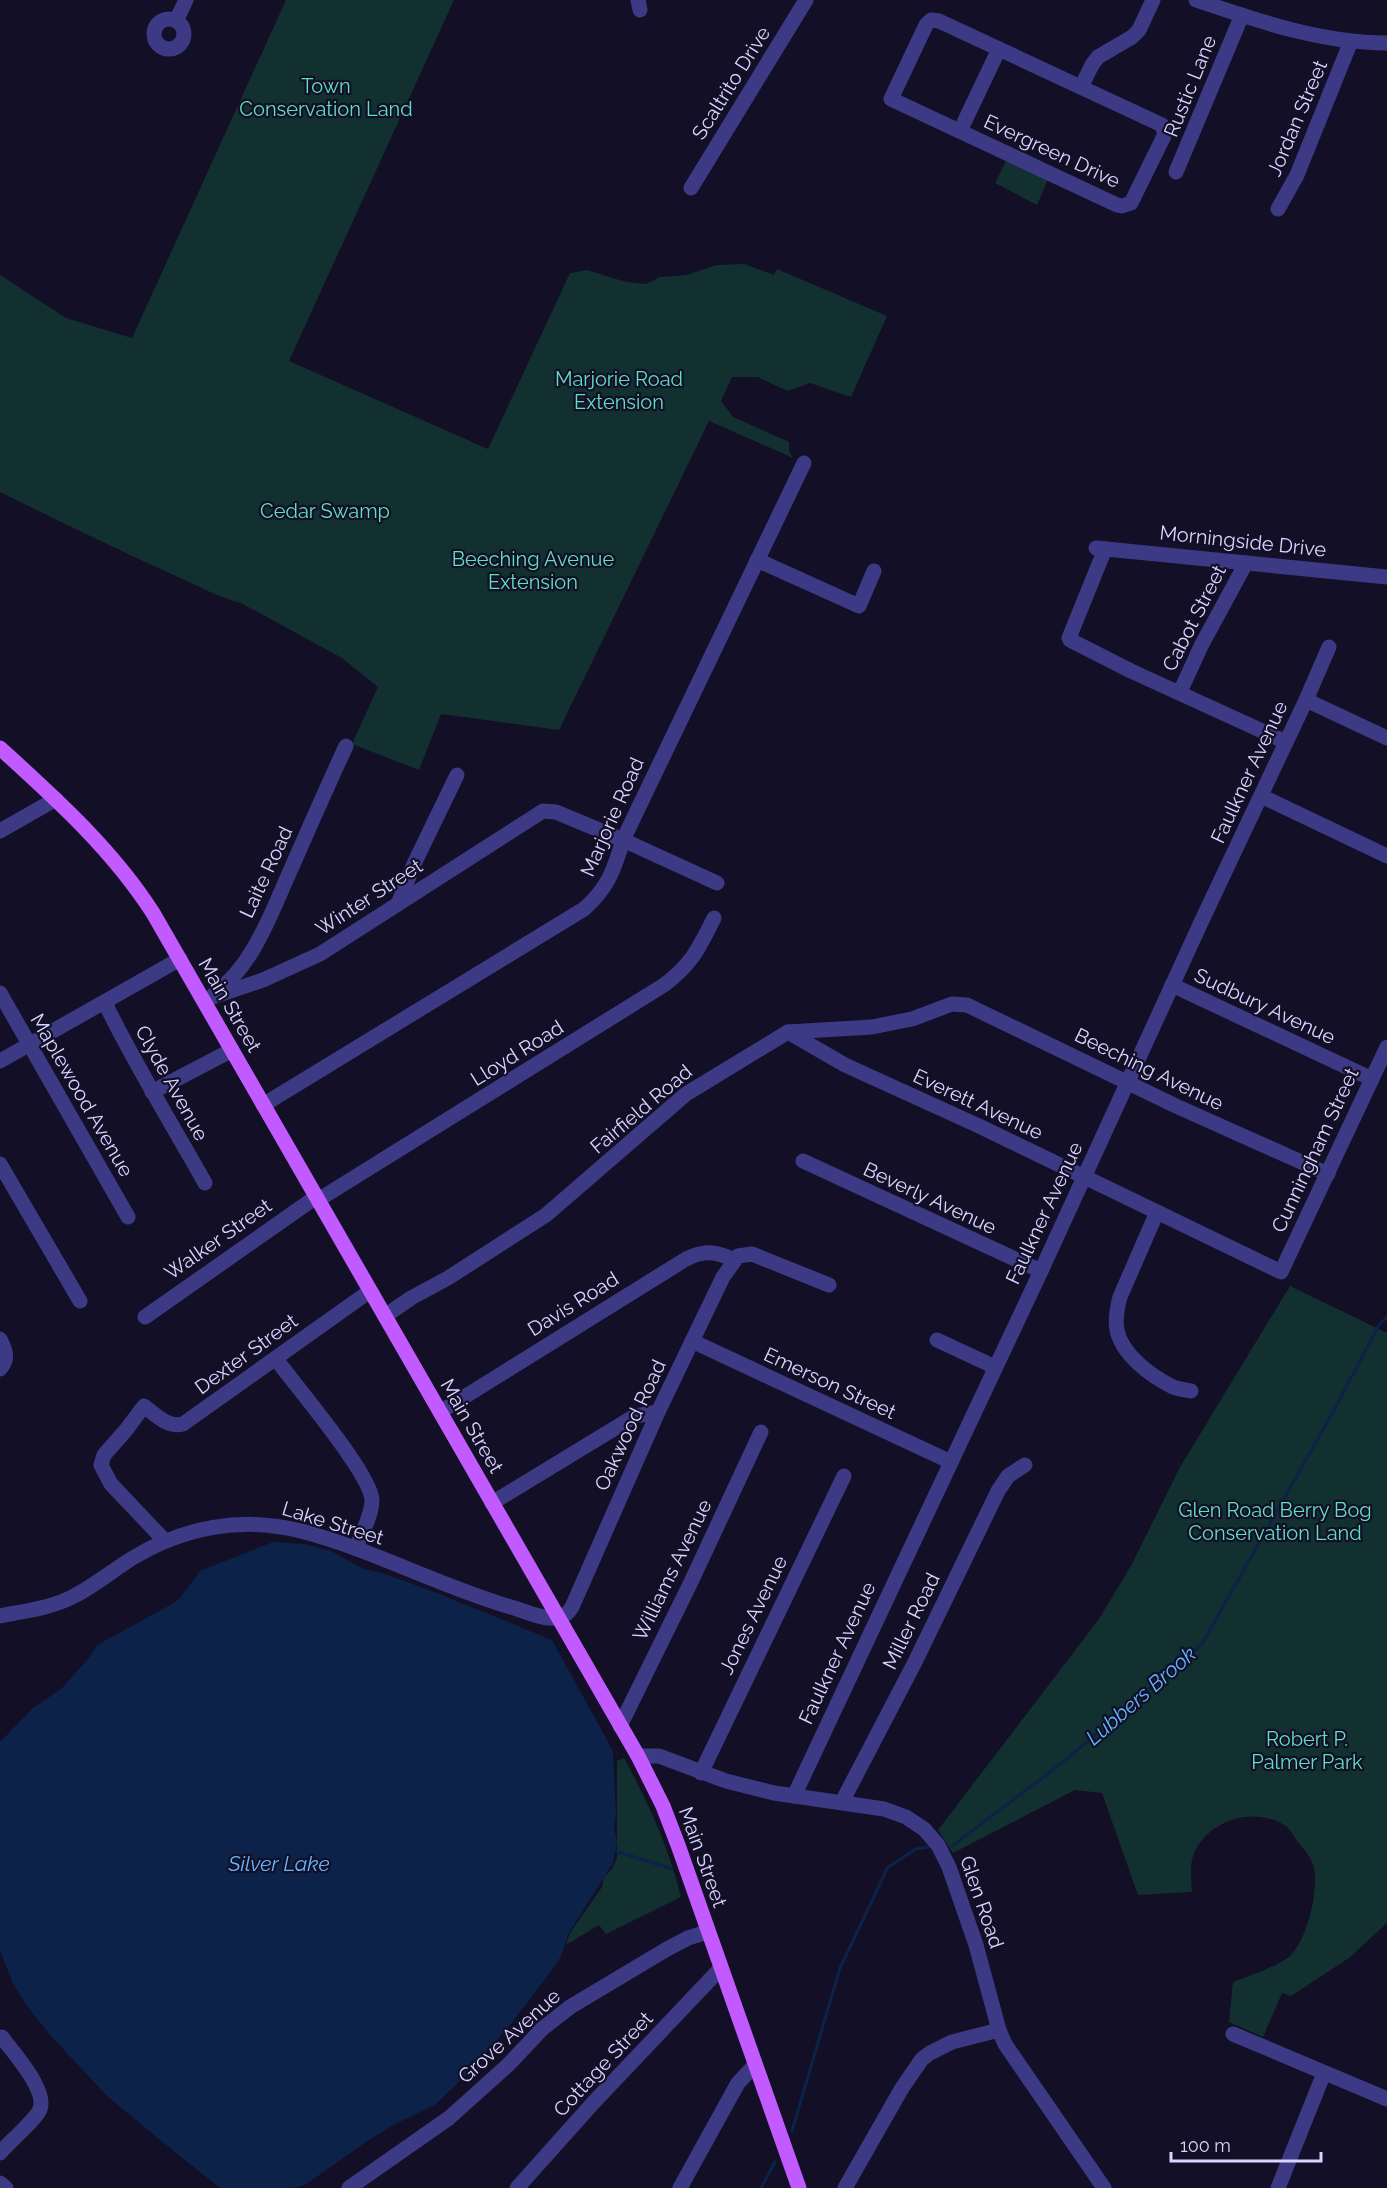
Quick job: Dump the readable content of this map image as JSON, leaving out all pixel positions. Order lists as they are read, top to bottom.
{
  "streets": {
    "main road": ["Main Street"],
    "street": [
      "Scaltrito Drive",
      "Rustic Lane",
      "Jordan Street",
      "Evergreen Drive",
      "Morningside Drive",
      "Cabot Street",
      "Faulkner Avenue",
      "Marjorie Road",
      "Laite Road",
      "Winter Street",
      "Sudbury Avenue",
      "Lloyd Road",
      "Beeching Avenue",
      "Clyde Avenue",
      "Maplewood Avenue",
      "Everett Avenue",
      "Fairfield Road",
      "Cunningham Street",
      "Beverly Avenue",
      "Walker Street",
      "Davis Road",
      "Dexter Street",
      "Emerson Street",
      "Oakwood Road",
      "Lake Street",
      "Williams Avenue",
      "Jones Avenue",
      "Miller Road",
      "Glen Road",
      "Grove Avenue",
      "Cottage Street"
    ]
  },
  "crossings": [
    ["Morningside Drive", "Cabot Street"],
    ["Faulkner Avenue", "Sudbury Avenue"],
    ["Faulkner Avenue", "Beeching Avenue"],
    ["Faulkner Avenue", "Everett Avenue"],
    ["Faulkner Avenue", "Beverly Avenue"],
    ["Faulkner Avenue", "Emerson Street"],
    ["Faulkner Avenue", "Glen Road"],
    ["Marjorie Road", "Winter Street"],
    ["Marjorie Road", "Main Street"],
    ["Laite Road", "Winter Street"],
    ["Laite Road", "Main Street"],
    ["Winter Street", "Main Street"],
    ["Main Street", "Lloyd Road"],
    ["Main Street", "Fairfield Road"],
    ["Main Street", "Walker Street"],
    ["Main Street", "Davis Road"],
    ["Main Street", "Dexter Street"],
    ["Main Street", "Oakwood Road"],
    ["Main Street", "Lake Street"],
    ["Main Street", "Williams Avenue"],
    ["Main Street", "Glen Road"],
    ["Main Street", "Grove Avenue"],
    ["Main Street", "Cottage Street"],
    ["Sudbury Avenue", "Cunningham Street"],
    ["Lloyd Road", "Walker Street"],
    ["Beeching Avenue", "Fairfield Road"],
    ["Beeching Avenue", "Cunningham Street"],
    ["Everett Avenue", "Fairfield Road"],
    ["Everett Avenue", "Cunningham Street"],
    ["Davis Road", "Oakwood Road"],
    ["Dexter Street", "Lake Street"],
    ["Emerson Street", "Oakwood Road"],
    ["Oakwood Road", "Lake Street"],
    ["Jones Avenue", "Glen Road"],
    ["Miller Road", "Glen Road"]
  ],
  "water": ["Lubbers Brook", "Silver Lake"],
  "parks": [
    "Town Conservation Land",
    "Marjorie Road Extension",
    "Cedar Swamp",
    "Beeching Avenue Extension",
    "Glen Road Berry Bog Conservation Land",
    "Robert P. Palmer Park"
  ],
  "scale_bar": "100 m"
}
